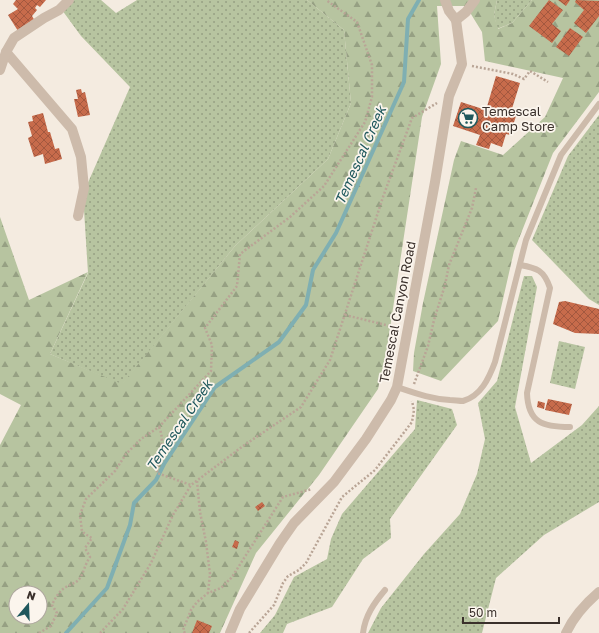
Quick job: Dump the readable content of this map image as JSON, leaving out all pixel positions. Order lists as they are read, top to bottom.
{
  "streets": {
    "street": ["Temescal Canyon Road"]
  },
  "water": ["Temescal Creek"],
  "places": {
    "supermarket": ["Temescal Camp Store"]
  },
  "scale_bar": "50 m",
  "north": "top"
}
